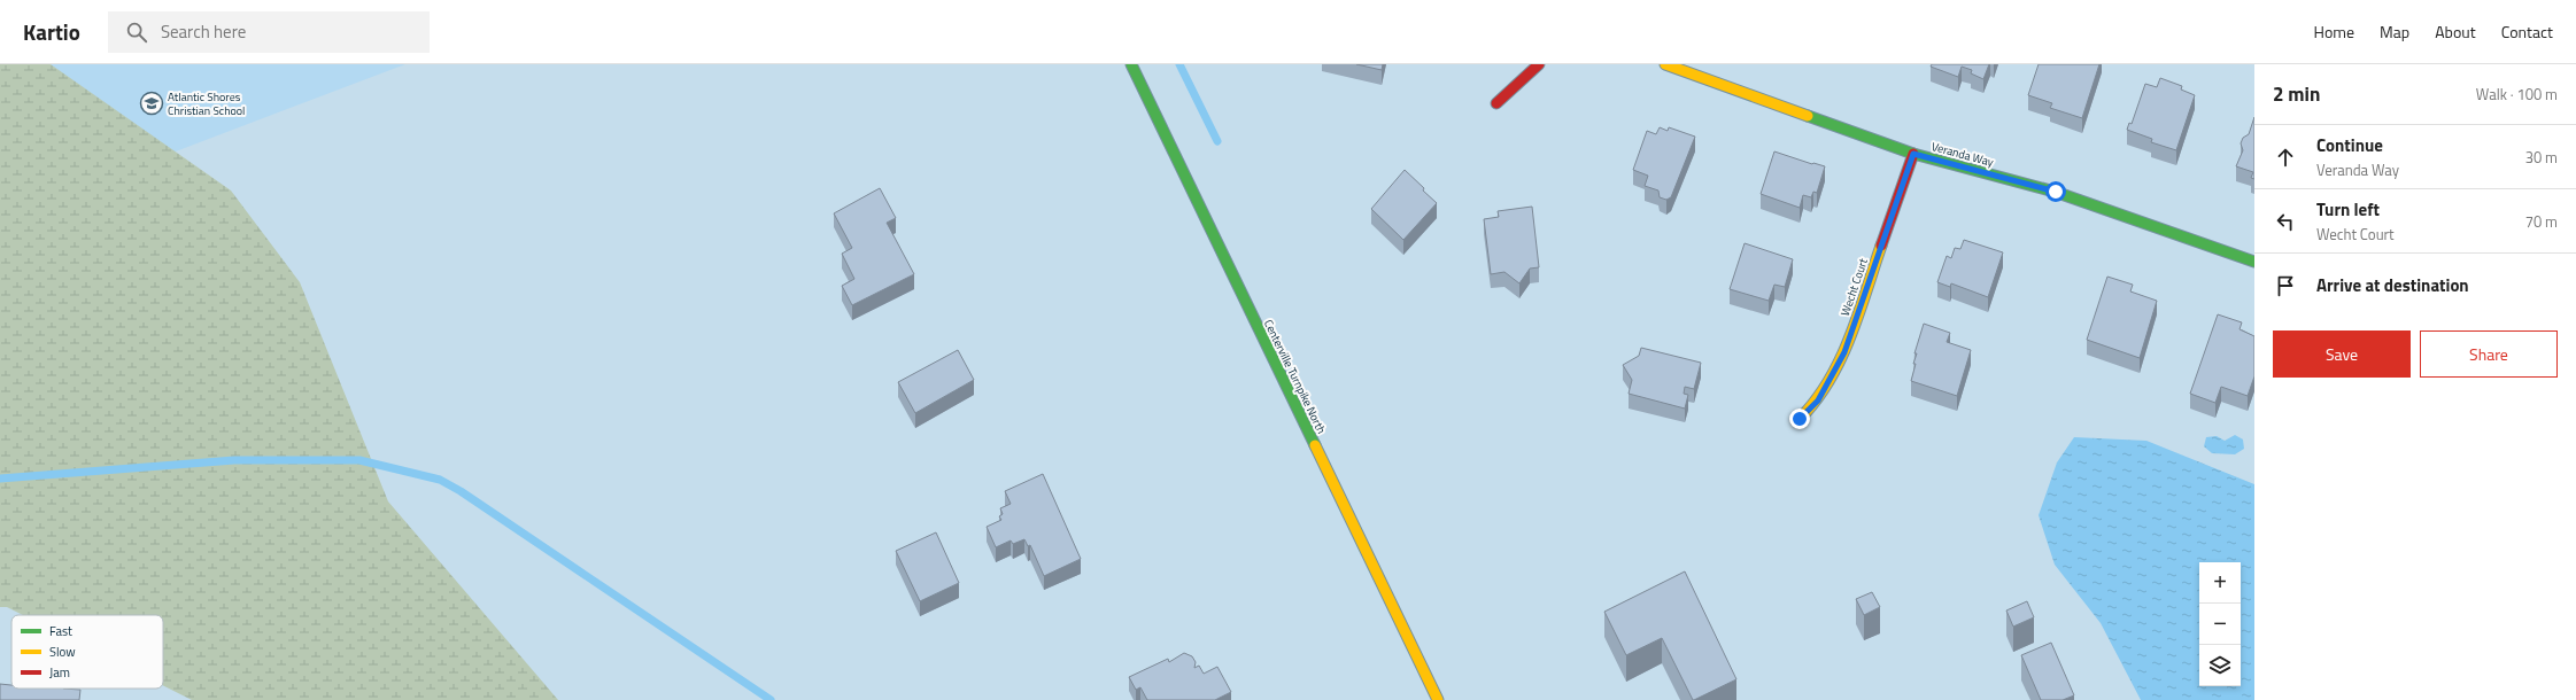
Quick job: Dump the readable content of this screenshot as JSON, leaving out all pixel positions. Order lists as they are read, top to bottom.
{
  "streets": {
    "street": ["Veranda Way", "Wecht Court", "Centerville Turnpike North"]
  },
  "crossings": [
    ["Veranda Way", "Wecht Court"]
  ],
  "places": {
    "school or university": ["Atlantic Shores Christian School"]
  },
  "legend": ["Fast", "Slow", "Jam"],
  "page": {
    "header": "Kartio",
    "search": "Search here",
    "nav": [
      "Home",
      "Map",
      "About",
      "Contact"
    ],
    "heading": ["2 min", "Walk · 100 m"],
    "list": [
      ["Continue", "Veranda Way", "30 m"],
      ["Turn left", "Wecht Court", "70 m"],
      "Arrive at destination"
    ],
    "buttons": ["Save", "Share"],
    "map_buttons": ["+", "−"]
  }
}
